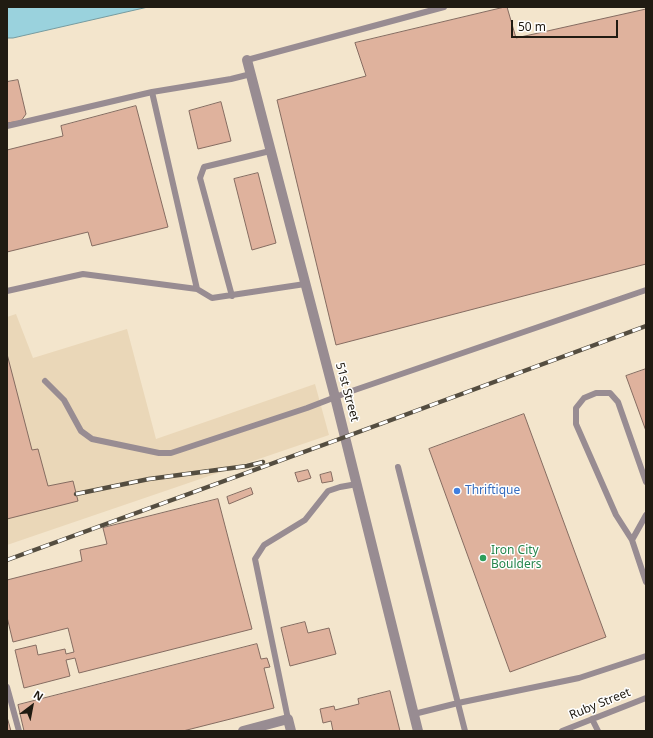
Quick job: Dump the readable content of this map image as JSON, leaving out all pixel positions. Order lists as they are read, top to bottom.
{
  "streets": {
    "street": ["51st Street"],
    "lane": ["Ruby Street"]
  },
  "places": ["Thriftique", "Iron City Boulders"],
  "scale_bar": "50 m",
  "north": "top right"
}
